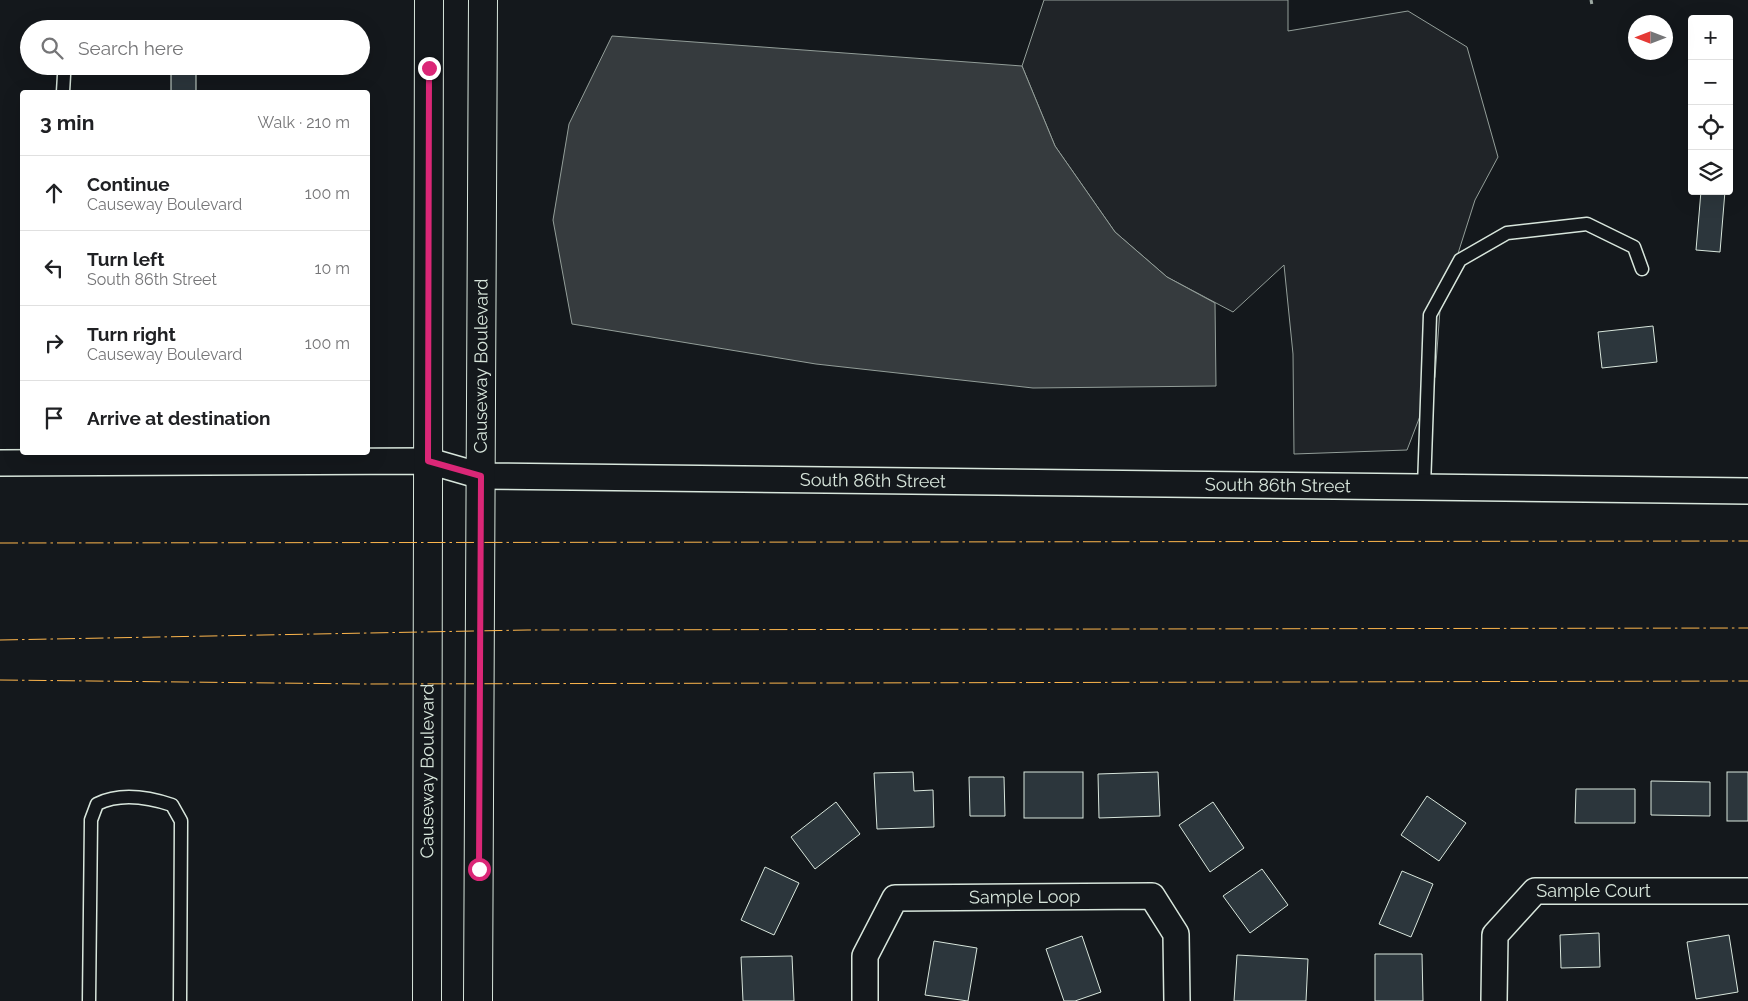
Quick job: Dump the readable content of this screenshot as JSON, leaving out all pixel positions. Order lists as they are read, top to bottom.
{
  "streets": {
    "main road": ["Causeway Boulevard"],
    "street": ["South 86th Street", "Sample Court", "Sample Loop"]
  },
  "crossings": [
    ["Causeway Boulevard", "South 86th Street"]
  ],
  "north": "left",
  "page": {
    "map_buttons": ["+", "−"],
    "search": "Search here",
    "heading": ["3 min", "Walk · 210 m"],
    "list": [
      ["Continue", "Causeway Boulevard", "100 m"],
      ["Turn left", "South 86th Street", "10 m"],
      ["Turn right", "Causeway Boulevard", "100 m"],
      "Arrive at destination"
    ]
  }
}
